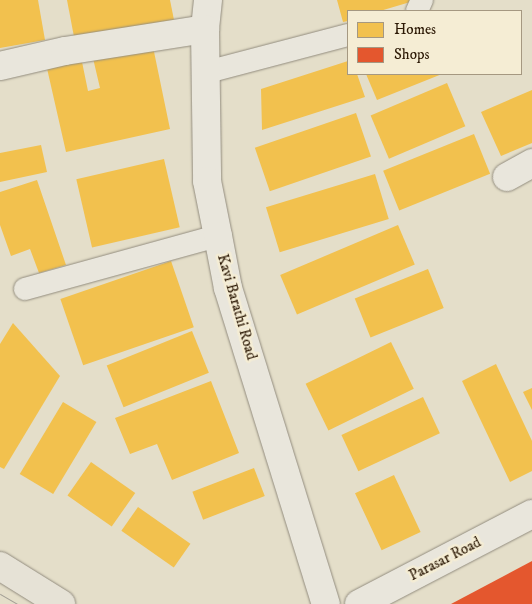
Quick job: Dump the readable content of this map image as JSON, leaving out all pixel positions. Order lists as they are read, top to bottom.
{
  "streets": {
    "street": ["Kavi Barathi Road", "Parasar Road"]
  },
  "legend": ["Homes", "Shops"]
}
